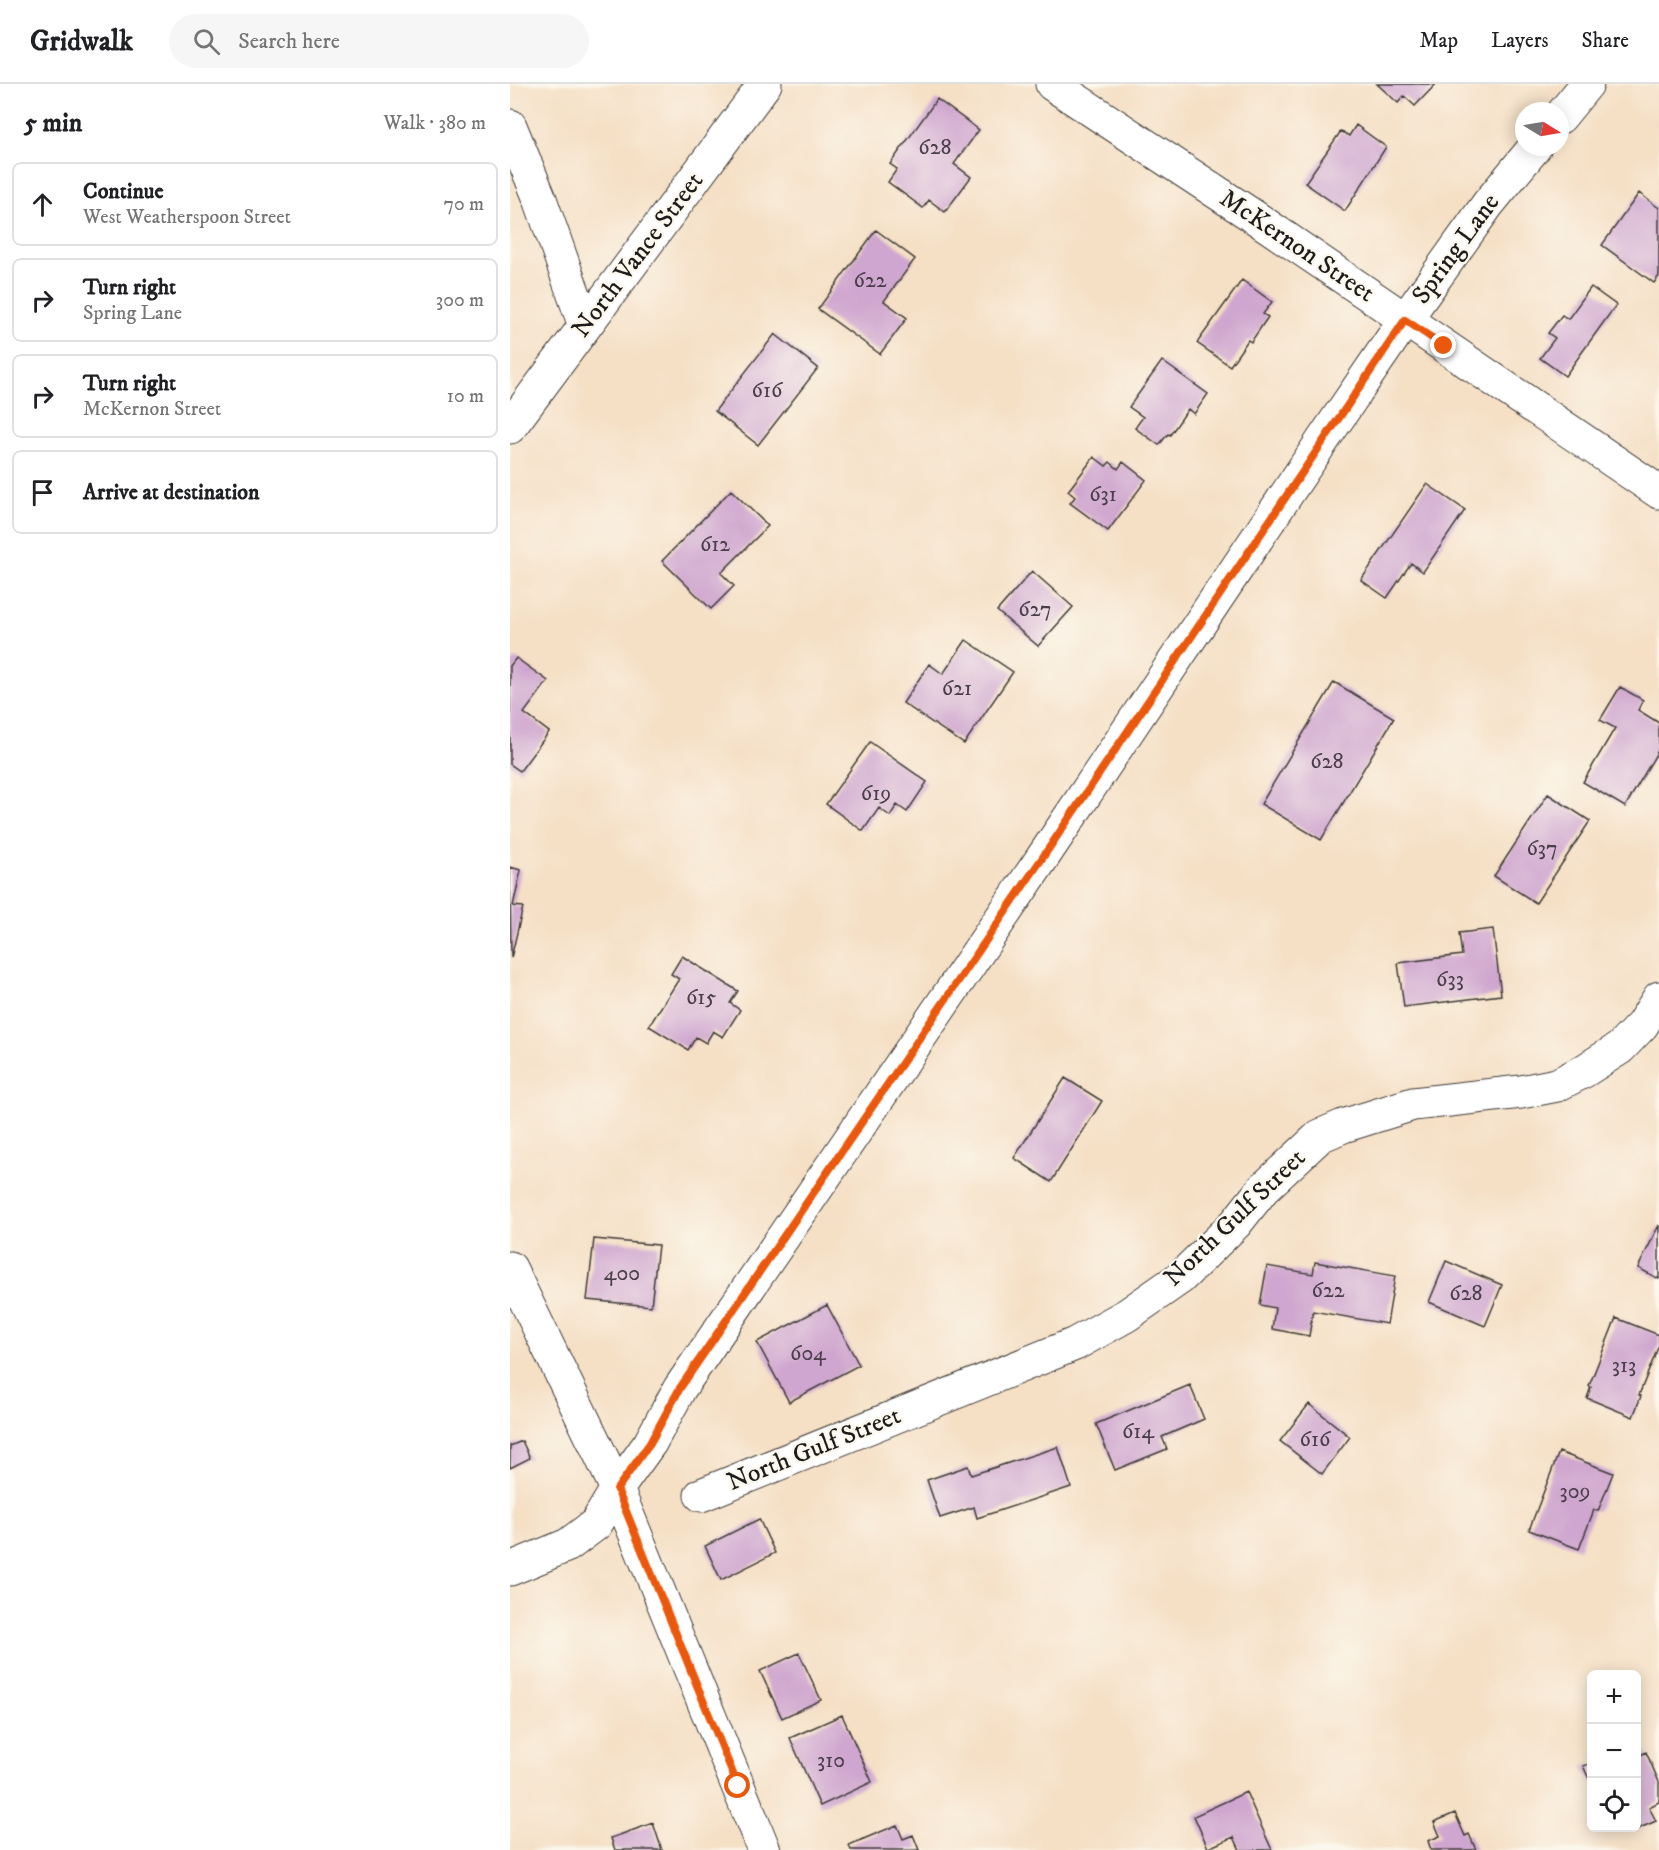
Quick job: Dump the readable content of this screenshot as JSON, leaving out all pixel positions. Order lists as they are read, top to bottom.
{
  "streets": {
    "street": [
      "McKernon Street",
      "Spring Lane",
      "North Vance Street",
      "North Gulf Street"
    ]
  },
  "crossings": [
    ["McKernon Street", "Spring Lane"]
  ],
  "house_numbers": [
    "628",
    "622",
    "616",
    "631",
    "612",
    "627",
    "621",
    "628",
    "619",
    "637",
    "633",
    "615",
    "400",
    "622",
    "628",
    "604",
    "313",
    "614",
    "616",
    "309",
    "310"
  ],
  "north": "right",
  "page": {
    "header": "Gridwalk",
    "search": "Search here",
    "nav": ["Map", "Layers", "Share"],
    "heading": ["5 min", "Walk · 380 m"],
    "list": [
      ["Continue", "West Weatherspoon Street", "70 m"],
      ["Turn right", "Spring Lane", "300 m"],
      ["Turn right", "McKernon Street", "10 m"],
      "Arrive at destination"
    ],
    "map_buttons": ["+", "−"]
  }
}
